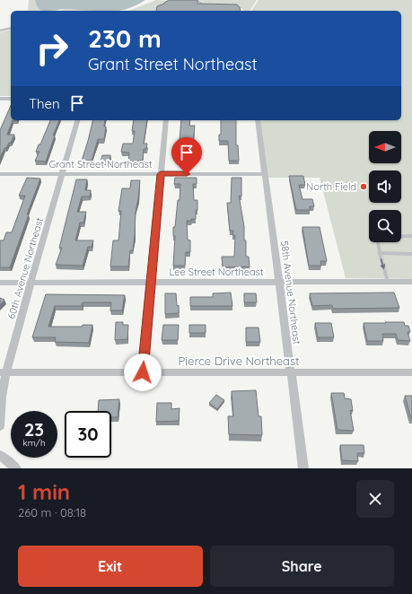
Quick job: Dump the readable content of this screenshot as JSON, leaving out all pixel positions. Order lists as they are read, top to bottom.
{
  "streets": {
    "street": [
      "Grant Street Northeast",
      "60th Avenue Northeast",
      "Lee Street Northeast",
      "58th Avenue Northeast",
      "Pierce Drive Northeast"
    ]
  },
  "crossings": [
    ["Grant Street Northeast", "60th Avenue Northeast"],
    ["Grant Street Northeast", "58th Avenue Northeast"],
    ["60th Avenue Northeast", "Lee Street Northeast"],
    ["60th Avenue Northeast", "Pierce Drive Northeast"],
    ["Lee Street Northeast", "58th Avenue Northeast"],
    ["58th Avenue Northeast", "Pierce Drive Northeast"]
  ],
  "places": ["North Field"],
  "north": "left",
  "page": {
    "turn": ["230 m", "Grant Street Northeast"],
    "then": "Then",
    "speed": "23 km/h",
    "limit": "30",
    "heading": ["1 min", "260 m · 08:18"],
    "buttons": ["Exit", "Share"]
  }
}
